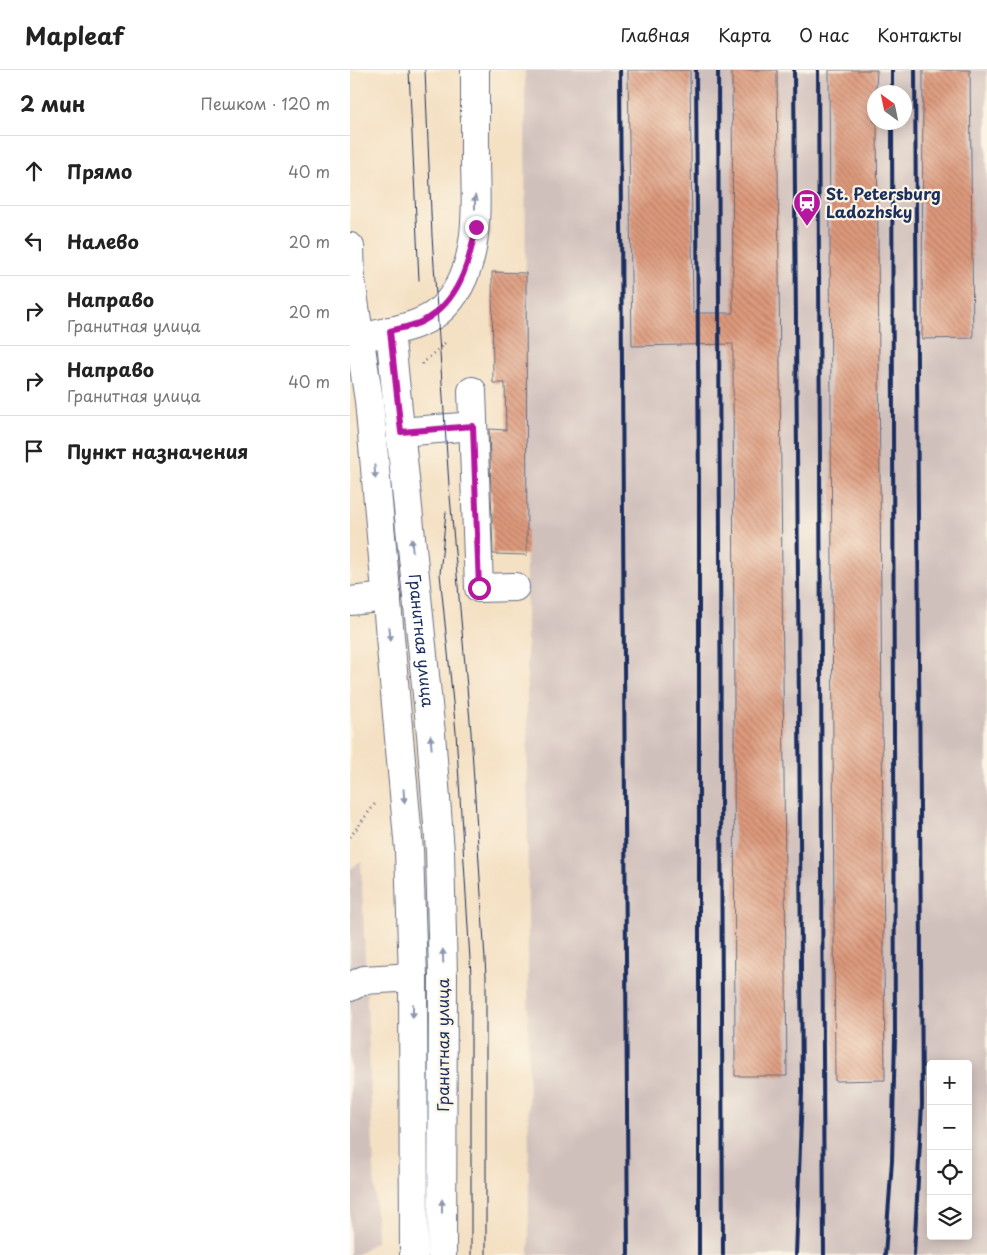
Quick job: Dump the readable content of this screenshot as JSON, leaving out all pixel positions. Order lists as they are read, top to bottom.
{
  "streets": {
    "street": ["Гранитная улица"]
  },
  "places": {
    "station": ["St. Petersburg Ladozhsky"]
  },
  "north": "top left",
  "page": {
    "header": "Mapleaf",
    "nav": [
      "Главная",
      "Карта",
      "О нас",
      "Контакты"
    ],
    "heading": ["2 мин", "Пешком · 120 m"],
    "list": [
      ["Прямо", "40 m"],
      ["Налево", "20 m"],
      ["Направо", "Гранитная улица", "20 m"],
      ["Направо", "Гранитная улица", "40 m"],
      "Пункт назначения"
    ],
    "map_buttons": ["+", "−"]
  }
}
